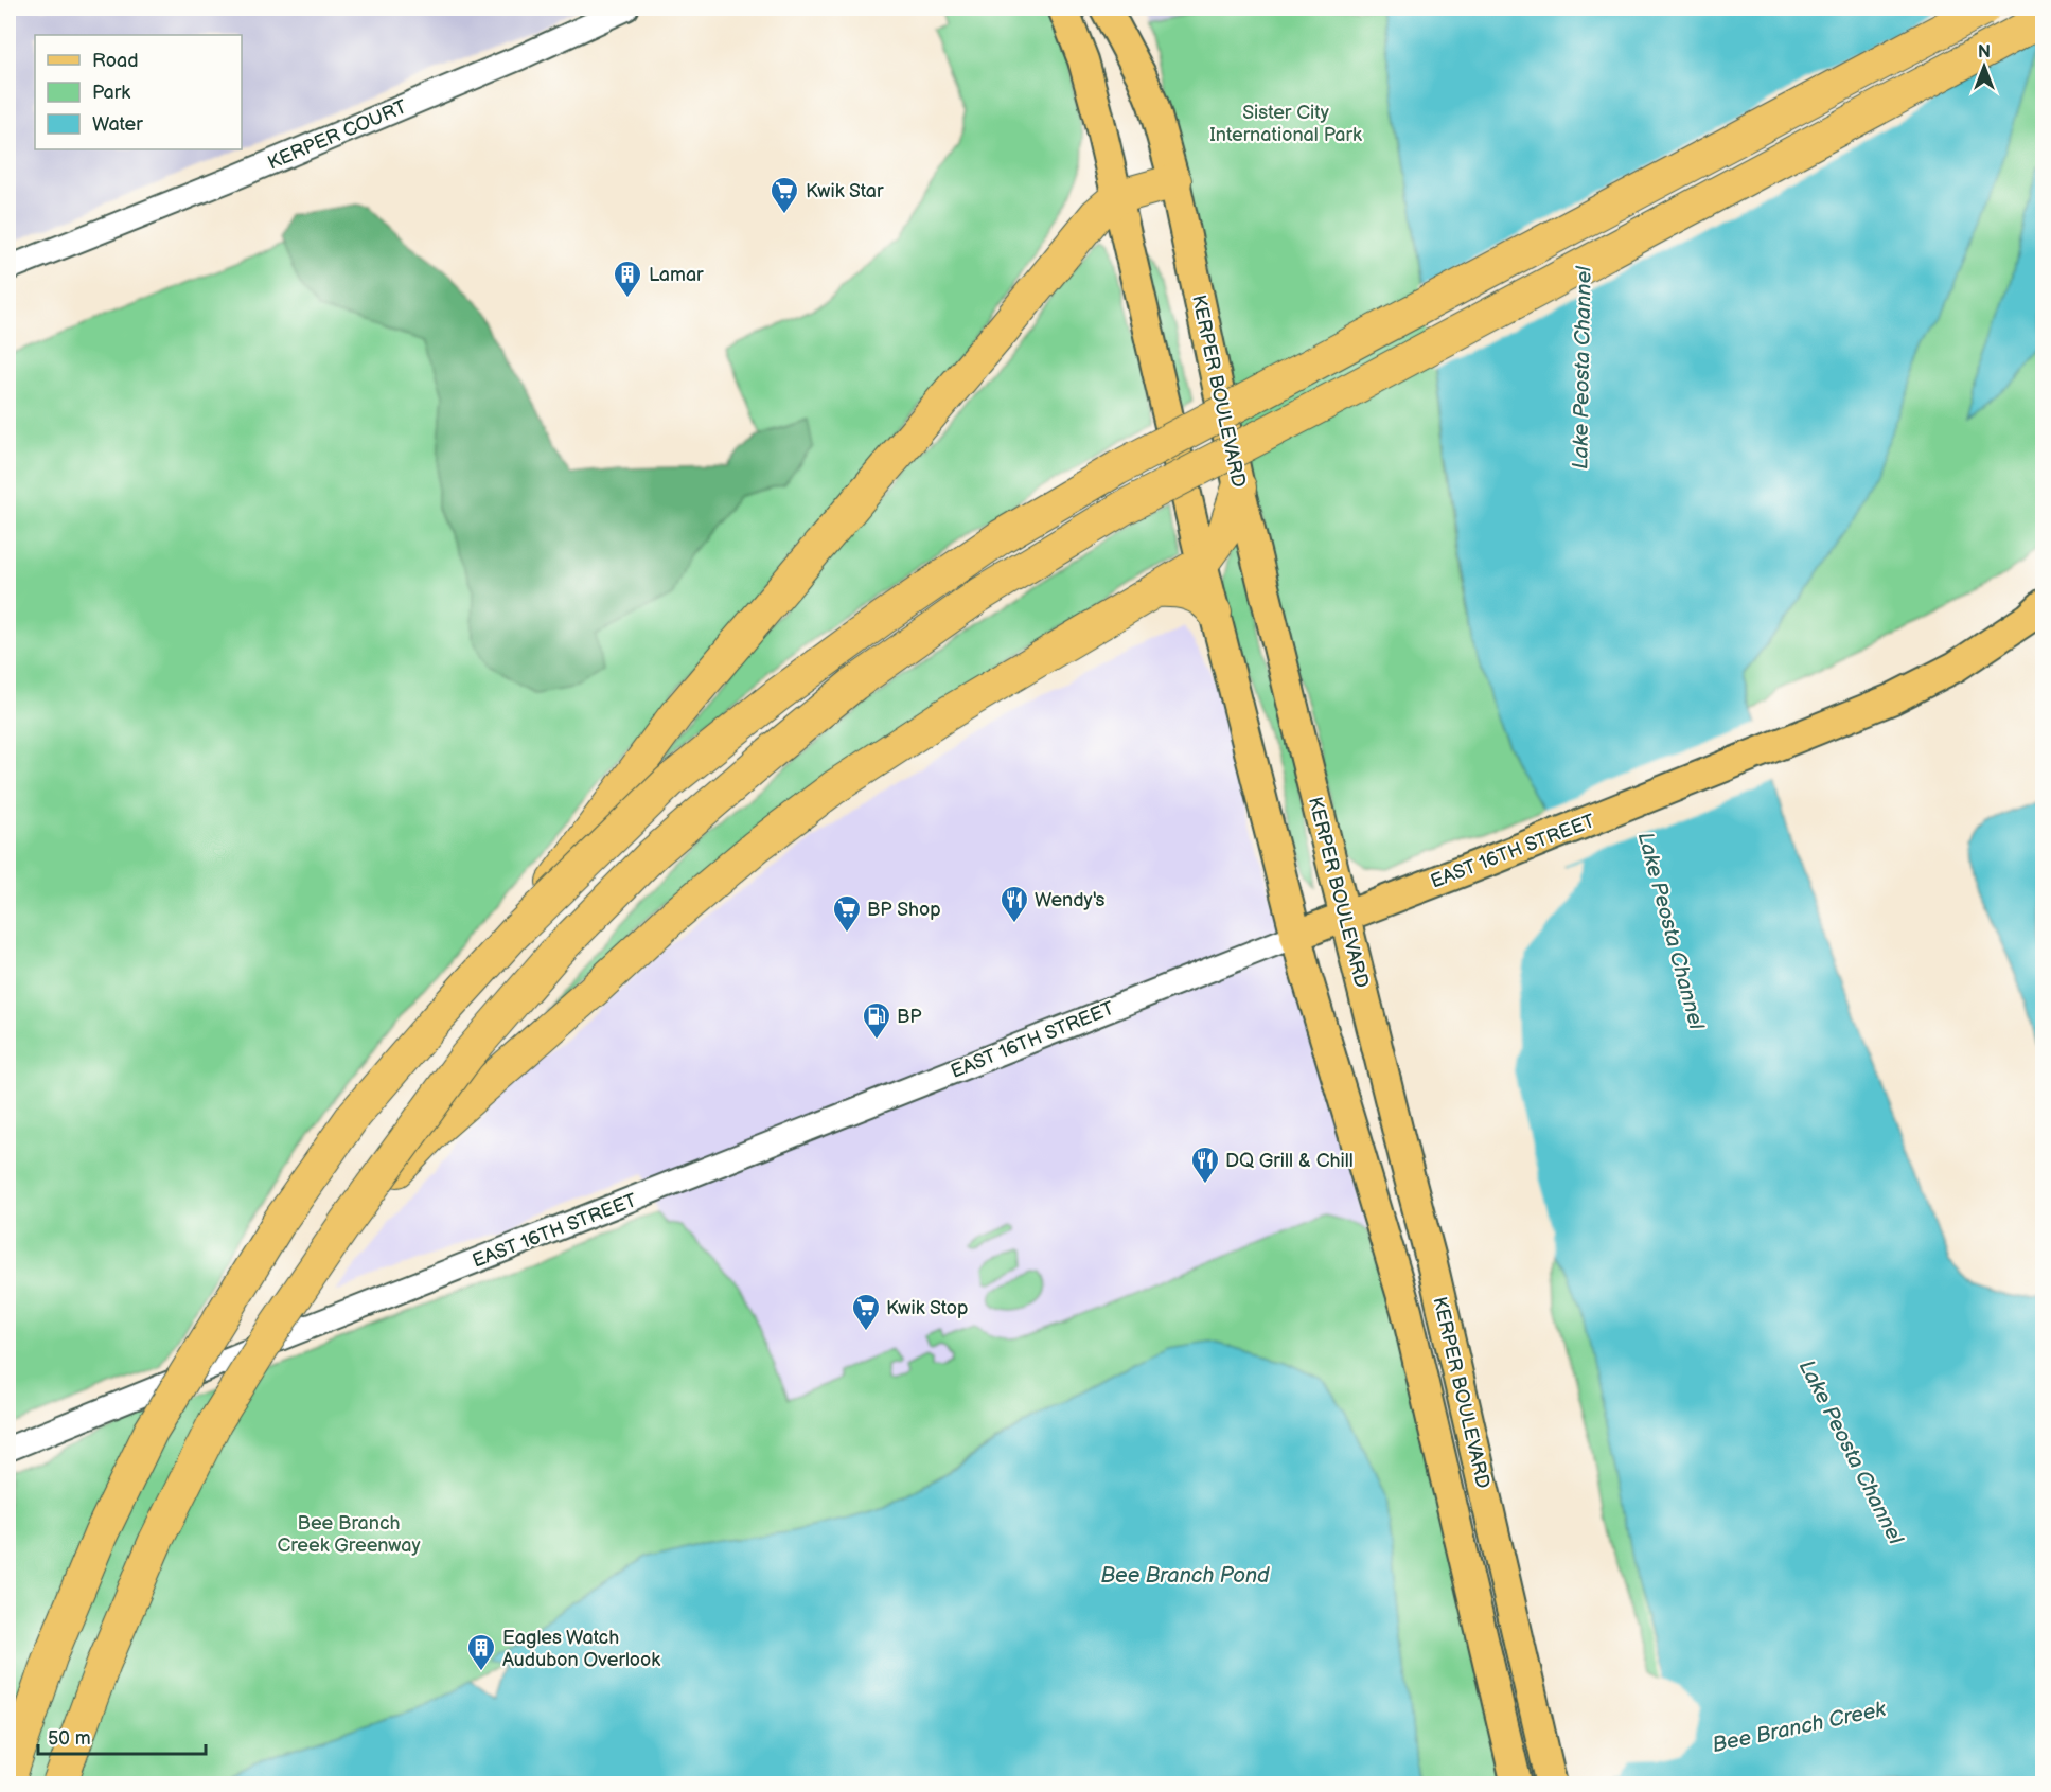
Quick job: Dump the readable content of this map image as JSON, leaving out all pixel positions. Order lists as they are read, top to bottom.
{
  "streets": {
    "main road": ["KERPER BOULEVARD", "EAST 16TH STREET"],
    "street": ["KERPER COURT"]
  },
  "crossings": [
    ["KERPER BOULEVARD", "EAST 16TH STREET"]
  ],
  "water": ["Lake Peosta Channel", "Bee Branch Pond", "Bee Branch Creek"],
  "parks": ["Sister City International Park", "Bee Branch Creek Greenway"],
  "places": {
    "supermarket": ["Kwik Star", "BP Shop", "Kwik Stop"],
    "building": ["Lamar", "Eagles Watch Audubon Overlook"],
    "restaurant": ["Wendy's", "DQ Grill & Chill"],
    "fuel station": ["BP"]
  },
  "legend": ["Road", "Park", "Water"],
  "scale_bar": "50 m",
  "north": "top"
}
